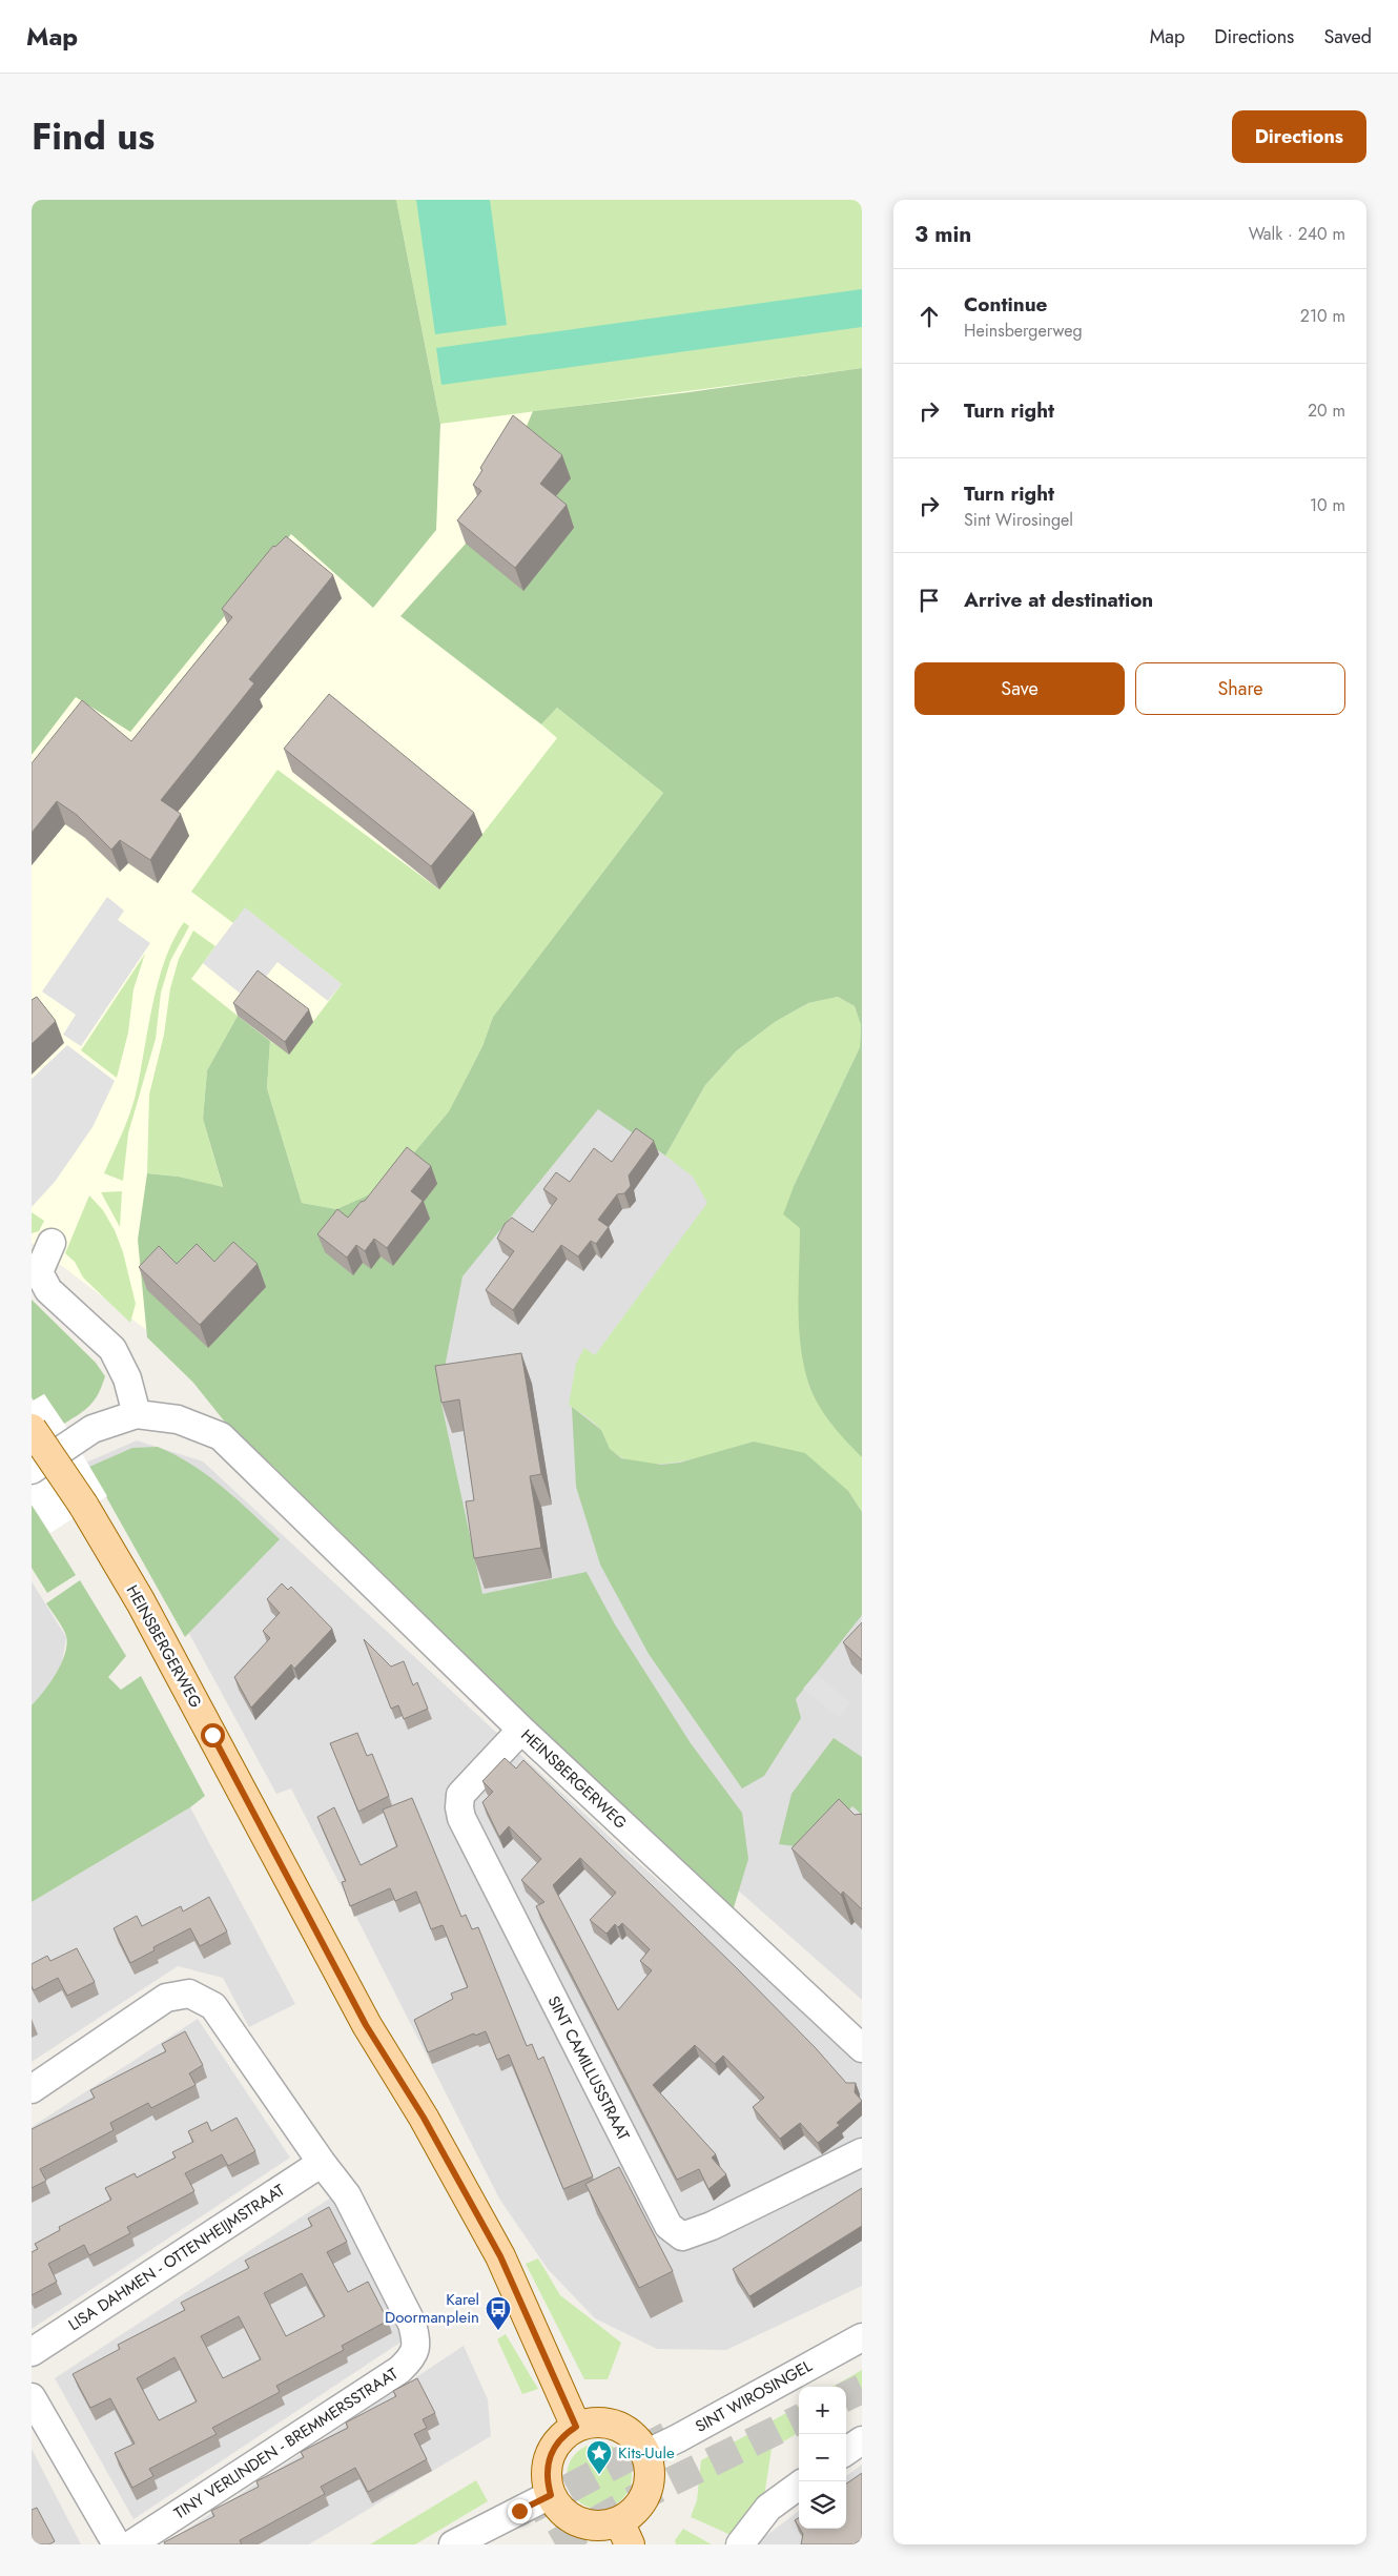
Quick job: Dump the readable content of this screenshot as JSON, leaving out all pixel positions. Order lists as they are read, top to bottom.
{
  "streets": {
    "main road": ["HEINSBERGERWEG"],
    "street": [
      "SINT CAMILLUSSTRAAT",
      "LISA DAHMEN - OTTENHEIJMSTRAAT",
      "SINT WIROSINGEL",
      "TINY VERLINDEN - BREMMERSSTRAAT"
    ]
  },
  "crossings": [
    ["HEINSBERGERWEG", "SINT CAMILLUSSTRAAT"],
    ["HEINSBERGERWEG", "SINT WIROSINGEL"],
    ["LISA DAHMEN - OTTENHEIJMSTRAAT", "TINY VERLINDEN - BREMMERSSTRAAT"]
  ],
  "places": {
    "bus stop": ["Karel Doormanplein"],
    "place": ["Kits-Uule"]
  },
  "page": {
    "header": "Map",
    "nav": ["Map", "Directions", "Saved"],
    "title": "Find us",
    "buttons": [
      "Directions",
      ["Save", "Share"]
    ],
    "heading": ["3 min", "Walk · 240 m"],
    "list": [
      ["Continue", "Heinsbergerweg", "210 m"],
      ["Turn right", "20 m"],
      ["Turn right", "Sint Wirosingel", "10 m"],
      "Arrive at destination"
    ],
    "map_buttons": ["+", "−"]
  }
}
